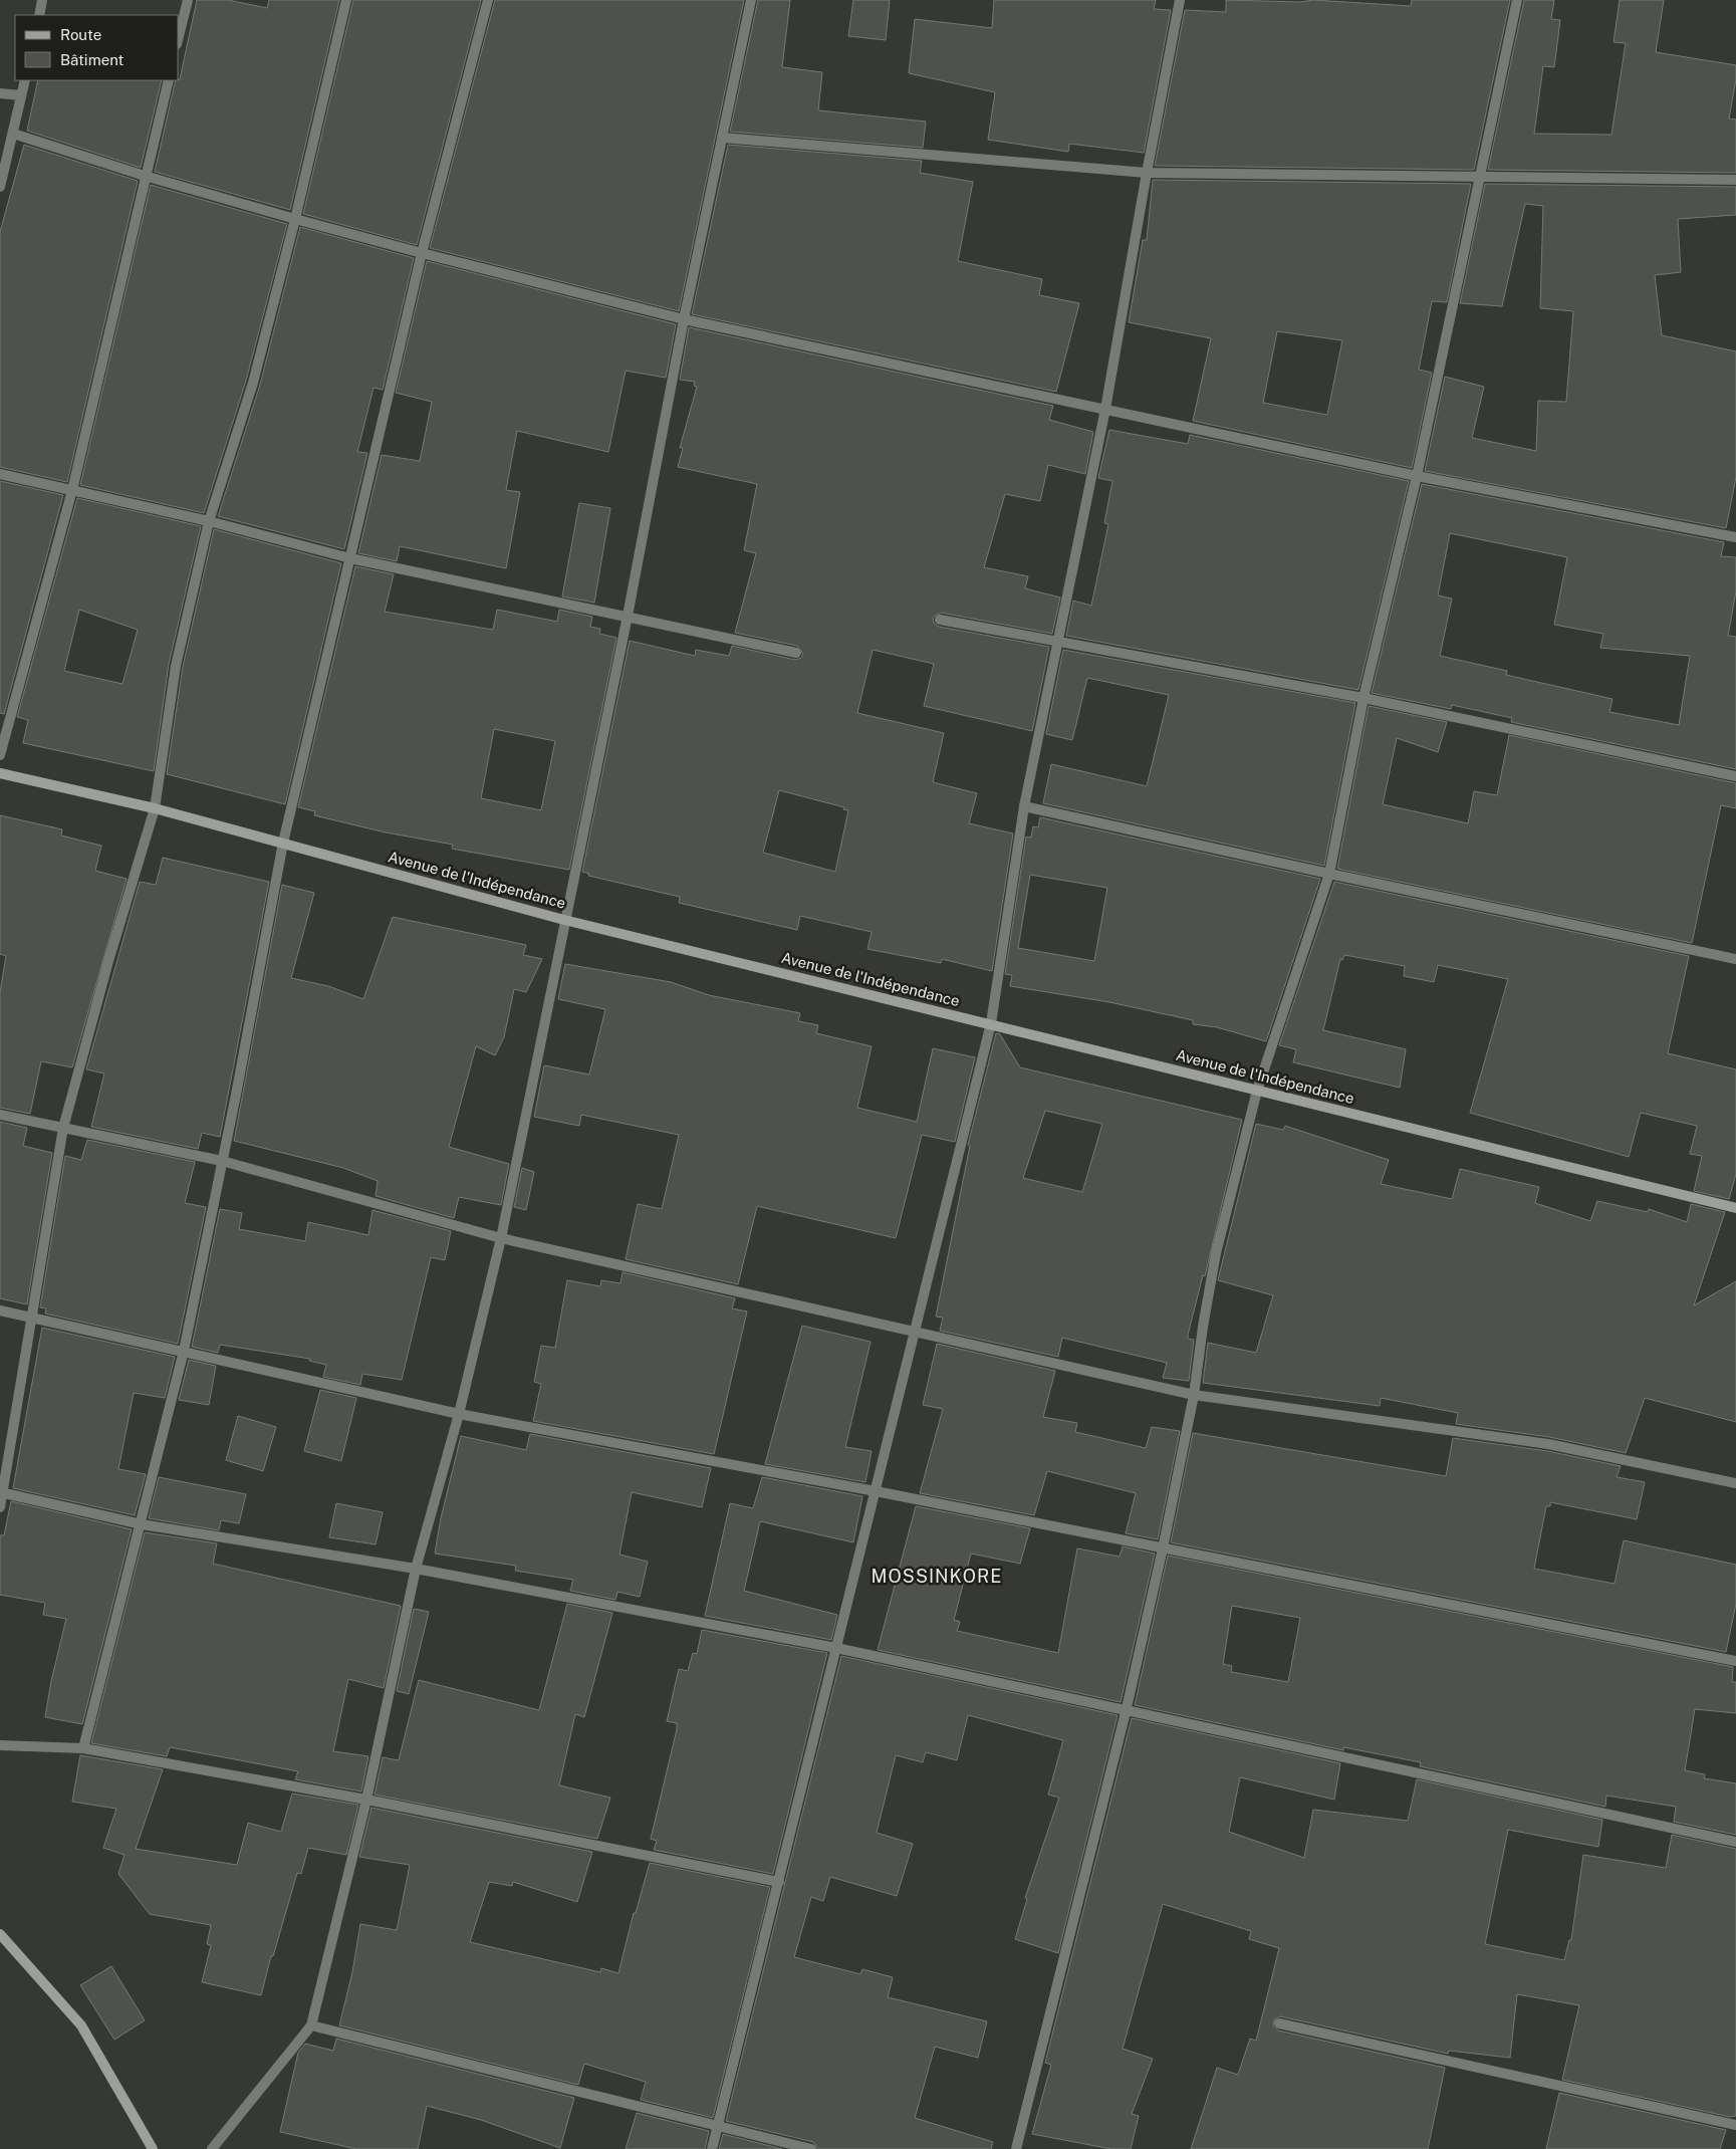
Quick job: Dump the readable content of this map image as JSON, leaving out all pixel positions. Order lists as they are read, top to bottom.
{
  "streets": {
    "main road": ["Avenue de l'Indépendance"]
  },
  "districts": ["MOSSINKORE"],
  "legend": ["Route", "Bâtiment"]
}
